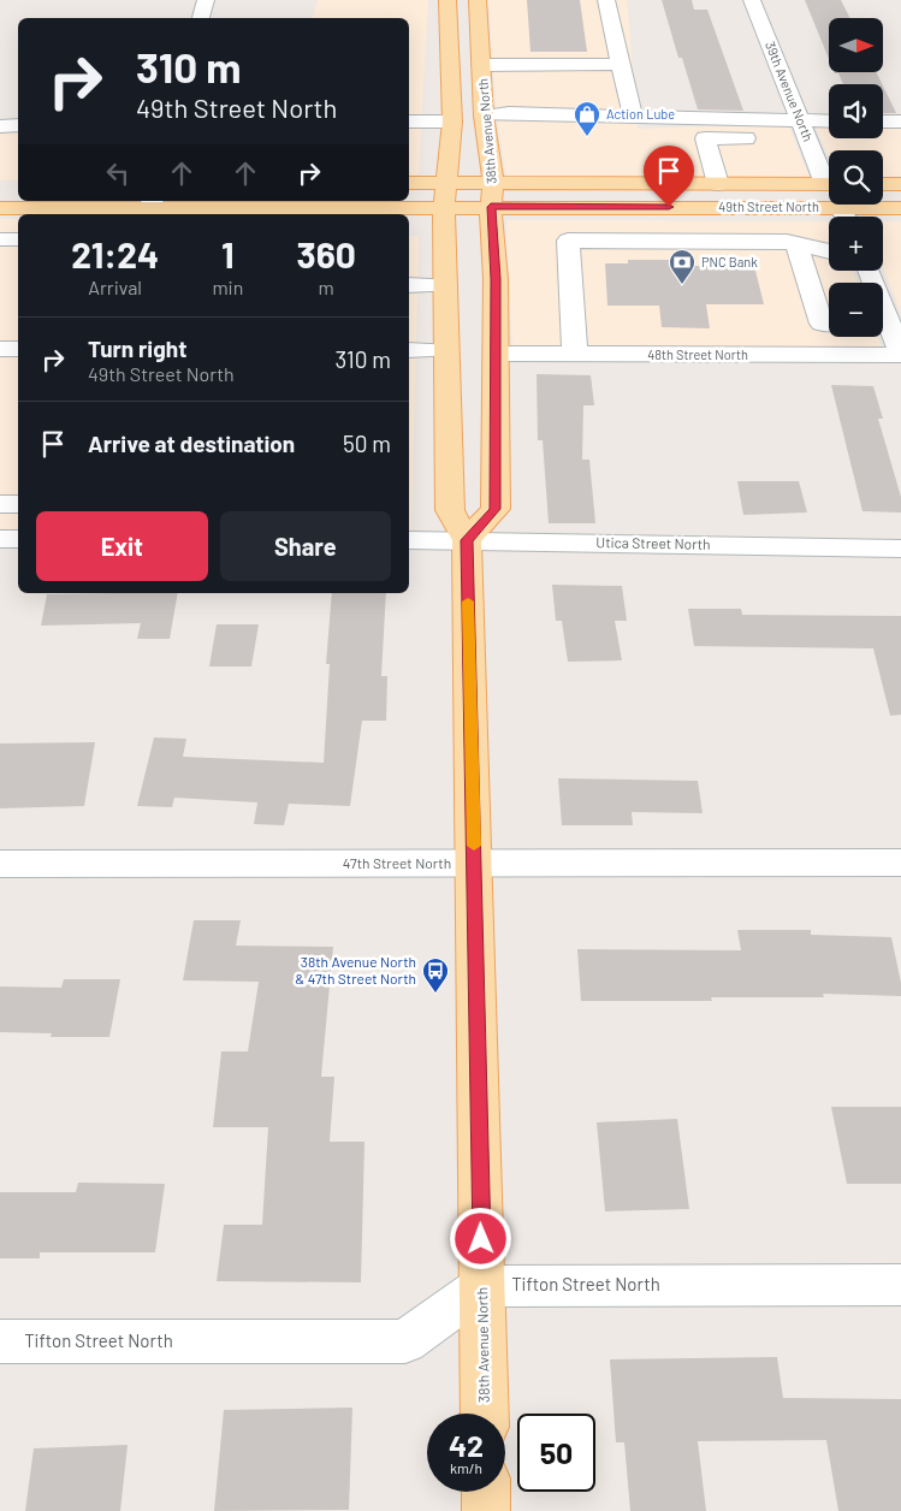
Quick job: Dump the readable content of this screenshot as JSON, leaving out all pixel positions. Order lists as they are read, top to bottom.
{
  "streets": {
    "main road": ["38th Avenue North", "49th Street North"],
    "street": [
      "39th Avenue North",
      "48th Street North",
      "Utica Street North",
      "47th Street North",
      "Tifton Street North"
    ]
  },
  "crossings": [
    ["38th Avenue North", "49th Street North"],
    ["38th Avenue North", "48th Street North"],
    ["38th Avenue North", "Utica Street North"],
    ["38th Avenue North", "47th Street North"],
    ["38th Avenue North", "Tifton Street North"]
  ],
  "places": {
    "shop": ["Action Lube"],
    "bank": ["PNC Bank"],
    "bus stop": ["38th Avenue North & 47th Street North"]
  },
  "north": "right",
  "page": {
    "map_buttons": ["+", "−"],
    "turn": ["310 m", "49th Street North"],
    "eta": [
      "21:24",
      "Arrival",
      "1",
      "min",
      "360",
      "m"
    ],
    "list": [
      {
        "name": "Turn right",
        "note": "49th Street North",
        "value": "310 m"
      },
      {
        "name": "Arrive at destination",
        "value": "50 m"
      }
    ],
    "buttons": ["Exit", "Share"],
    "speed": "42 km/h",
    "limit": "50"
  }
}
